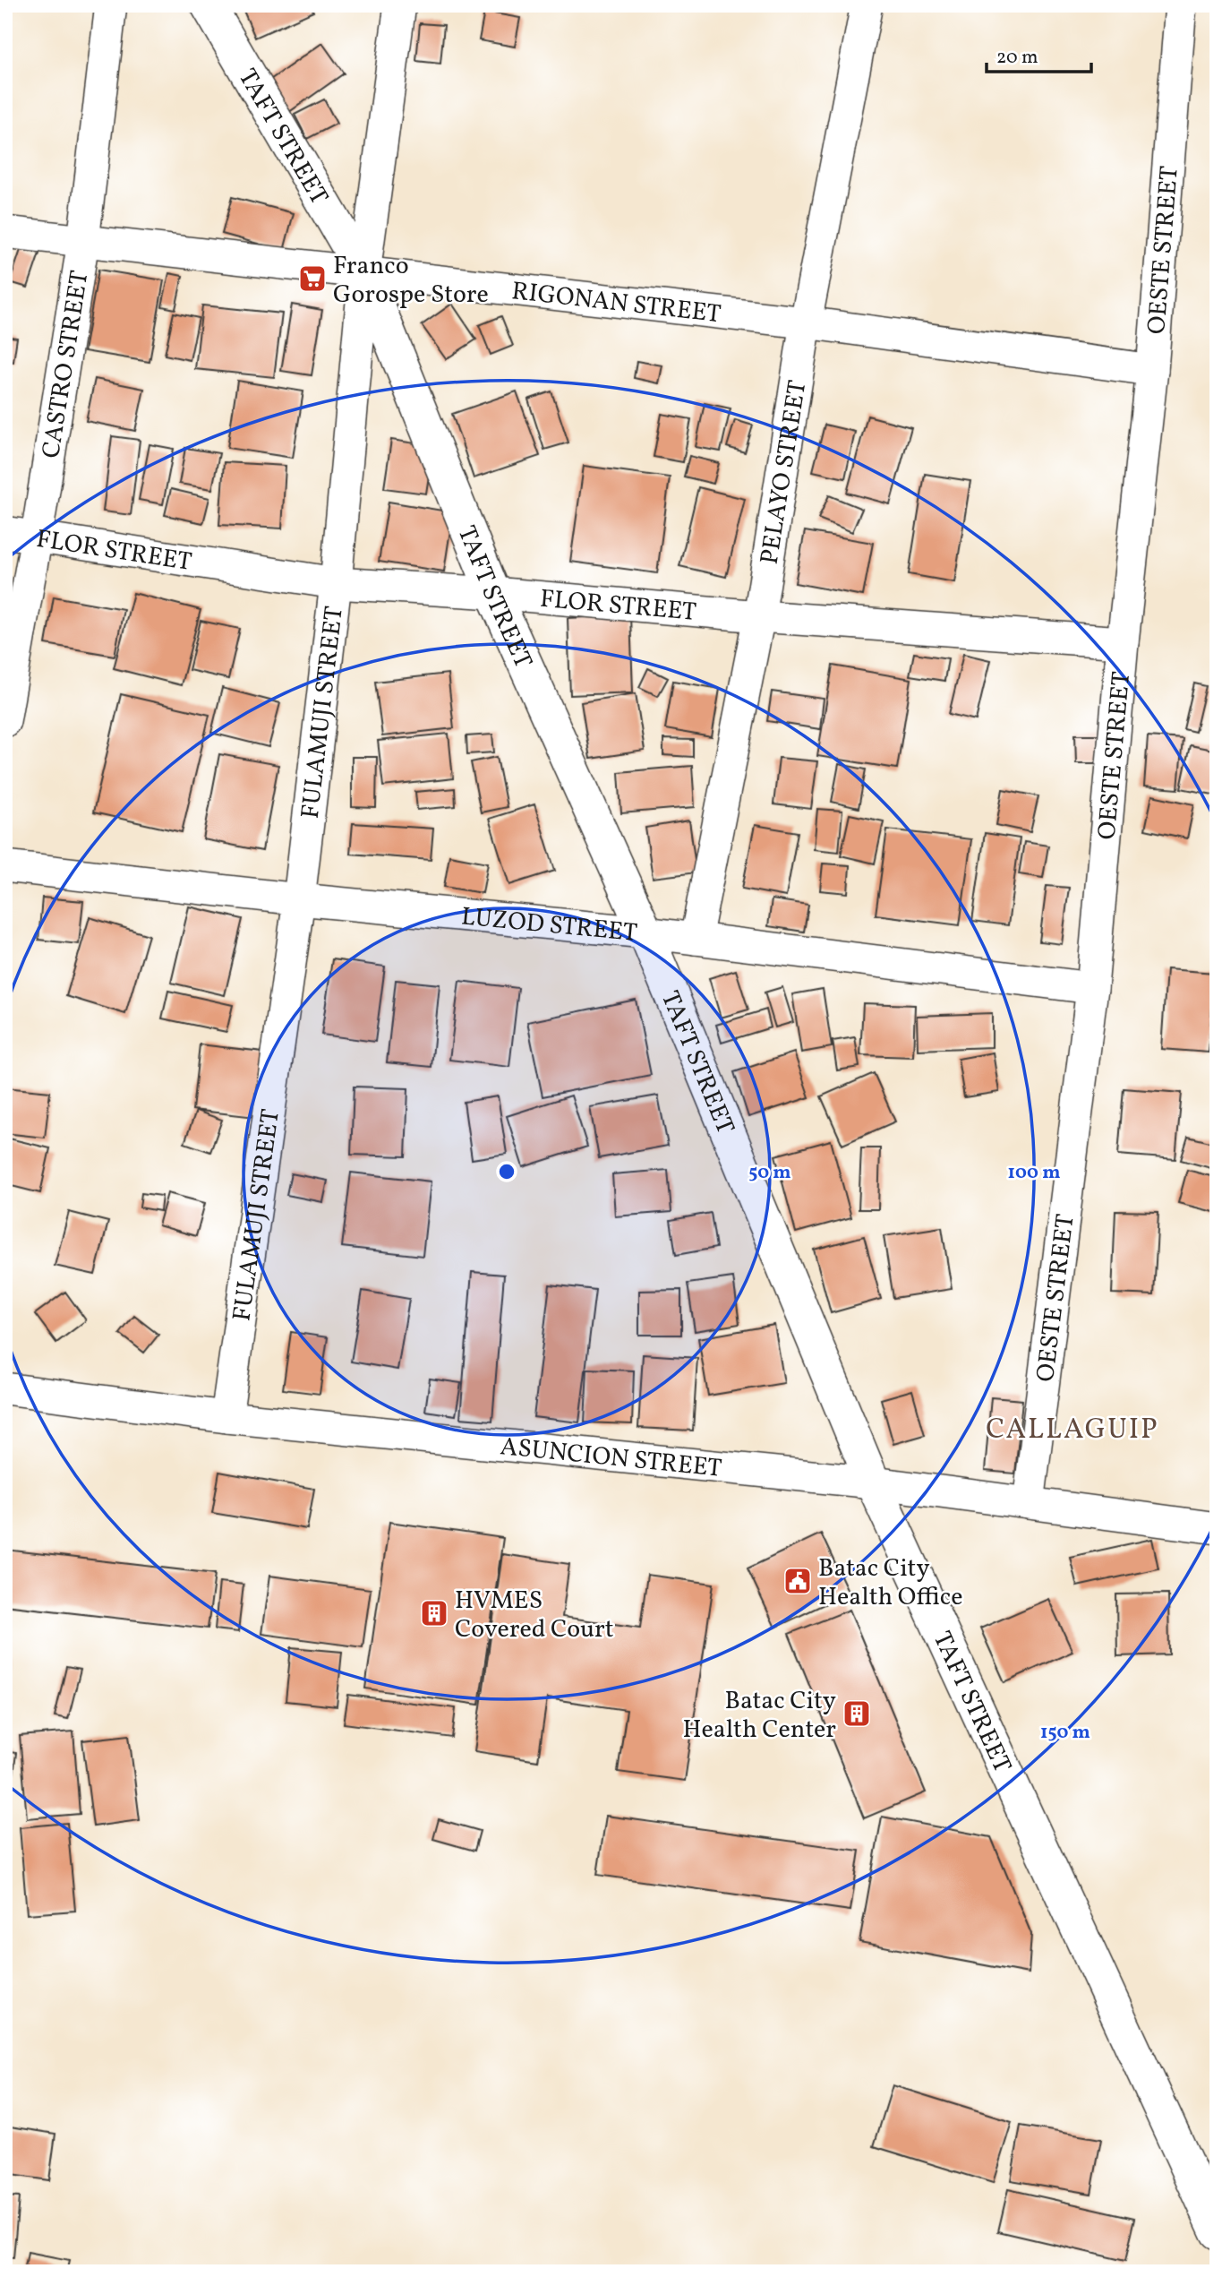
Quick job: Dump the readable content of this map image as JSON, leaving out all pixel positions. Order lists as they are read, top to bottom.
{
  "streets": {
    "street": [
      "TAFT STREET",
      "OESTE STREET",
      "RIGONAN STREET",
      "CASTRO STREET",
      "PELAYO STREET",
      "FLOR STREET",
      "FULAMUJI STREET",
      "LUZOD STREET",
      "ASUNCION STREET"
    ]
  },
  "crossings": [
    ["TAFT STREET", "RIGONAN STREET"],
    ["TAFT STREET", "FLOR STREET"],
    ["TAFT STREET", "FULAMUJI STREET"],
    ["TAFT STREET", "LUZOD STREET"],
    ["TAFT STREET", "ASUNCION STREET"],
    ["OESTE STREET", "RIGONAN STREET"],
    ["OESTE STREET", "FLOR STREET"],
    ["OESTE STREET", "LUZOD STREET"],
    ["OESTE STREET", "ASUNCION STREET"],
    ["RIGONAN STREET", "CASTRO STREET"],
    ["RIGONAN STREET", "PELAYO STREET"],
    ["RIGONAN STREET", "FULAMUJI STREET"],
    ["CASTRO STREET", "FLOR STREET"],
    ["PELAYO STREET", "FLOR STREET"],
    ["PELAYO STREET", "LUZOD STREET"],
    ["FLOR STREET", "FULAMUJI STREET"],
    ["FULAMUJI STREET", "LUZOD STREET"],
    ["FULAMUJI STREET", "ASUNCION STREET"]
  ],
  "districts": ["CALLAGUIP"],
  "places": {
    "supermarket": ["Franco Gorospe Store"],
    "public building": ["Batac City Health Office"],
    "building": ["HVMES Covered Court", "Batac City Health Center"]
  },
  "scale_bar": "20 m",
  "rings": ["50 m", "100 m", "150 m"]
}
